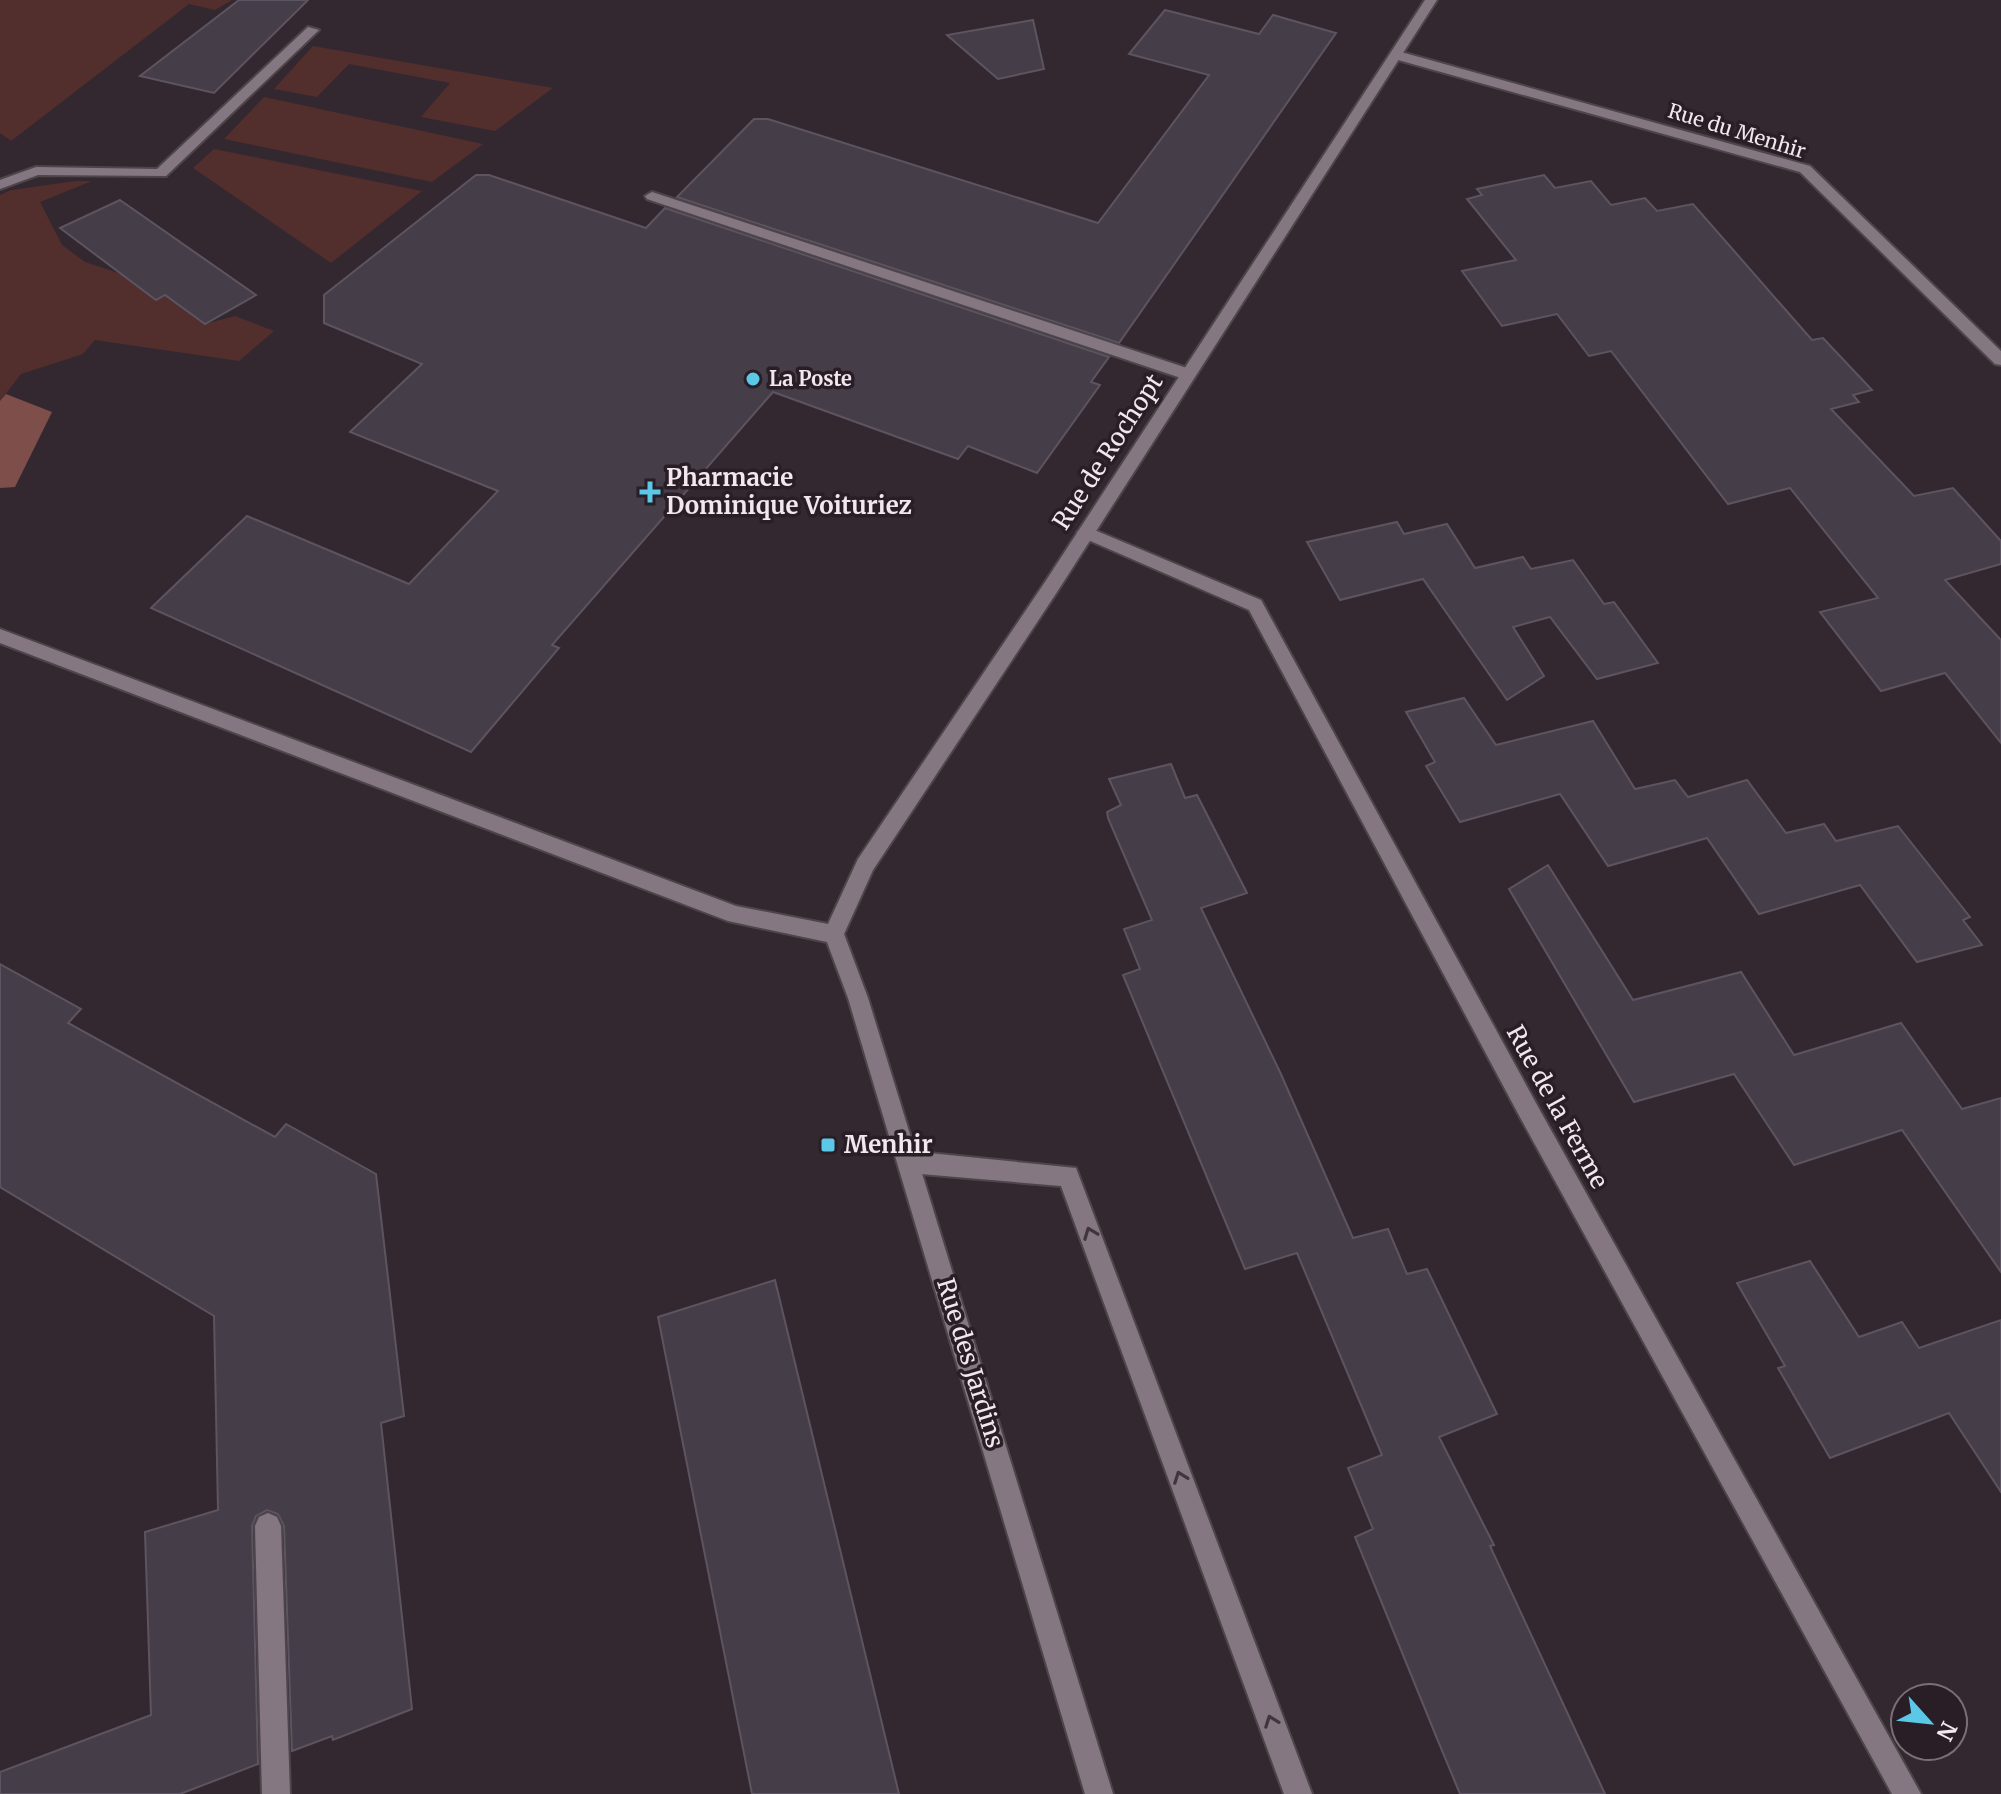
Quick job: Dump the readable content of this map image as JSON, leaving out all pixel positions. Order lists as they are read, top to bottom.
{
  "streets": {
    "street": [
      "Rue du Menhir",
      "Rue de Rochopt",
      "Rue de la Ferme",
      "Rue des Jardins"
    ]
  },
  "crossings": [
    ["Rue du Menhir", "Rue de Rochopt"],
    ["Rue de Rochopt", "Rue de la Ferme"],
    ["Rue de Rochopt", "Rue des Jardins"]
  ],
  "places": {
    "other": ["La Poste"],
    "health": ["Pharmacie Dominique Voituriez"],
    "transit": ["Menhir"]
  },
  "north": "bottom right"
}
